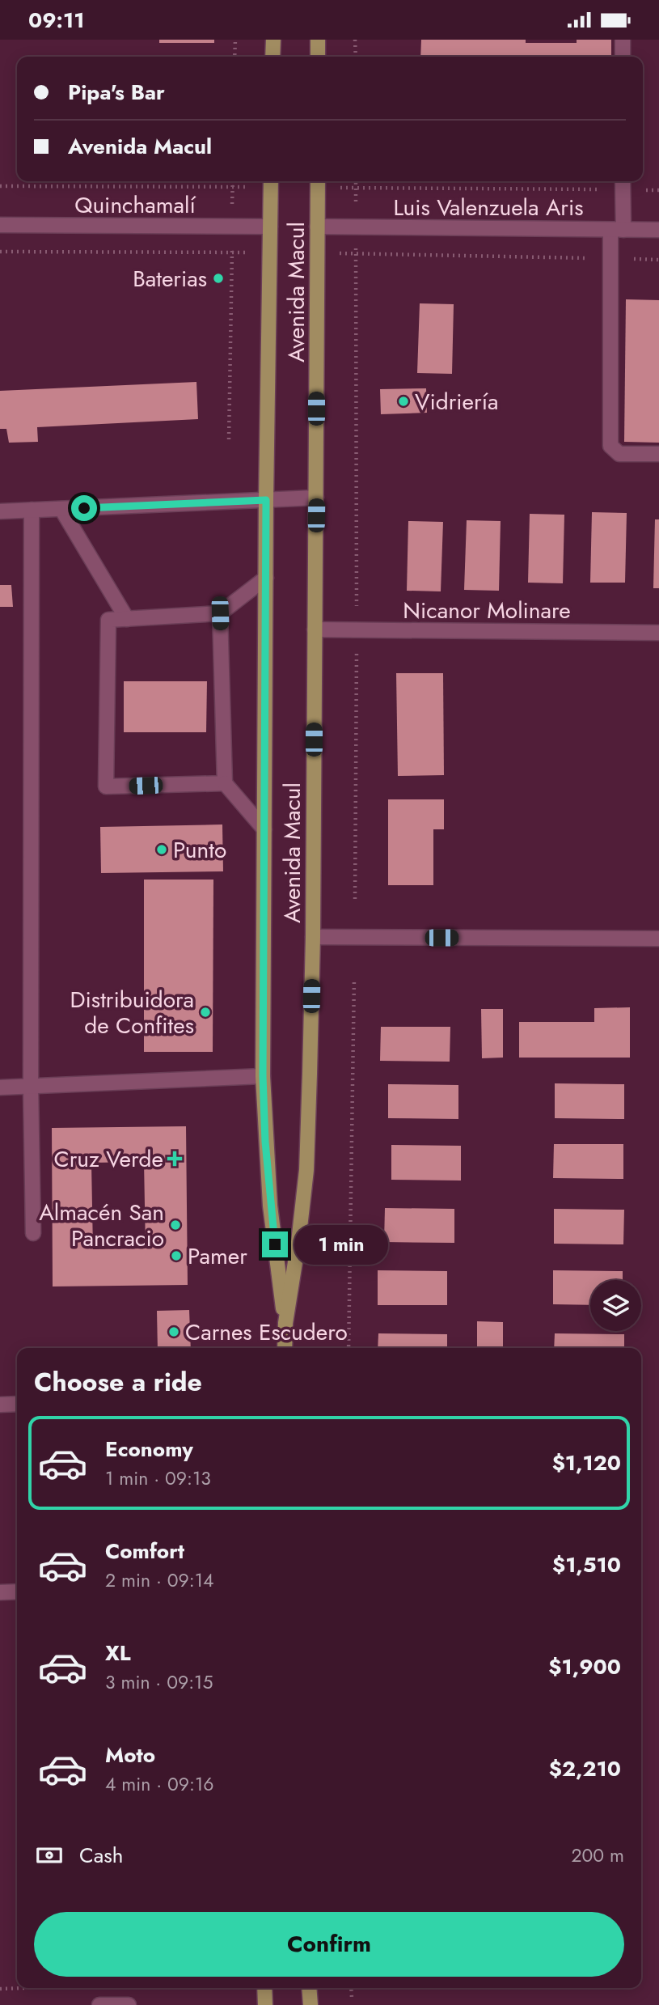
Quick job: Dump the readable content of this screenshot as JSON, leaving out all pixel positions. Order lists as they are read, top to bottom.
{
  "streets": {
    "main road": ["Avenida Macul"],
    "street": ["Quinchamalí", "Luis Valenzuela Aris", "Nicanor Molinare"]
  },
  "crossings": [
    ["Quinchamalí", "Avenida Macul"],
    ["Luis Valenzuela Aris", "Avenida Macul"],
    ["Avenida Macul", "Nicanor Molinare"]
  ],
  "places": {
    "other": [
      "Baterias",
      "Vidriería",
      "Punto",
      "Distribuidora de Confites",
      "Almacén San Pancracio",
      "Pamer",
      "Carnes Escudero"
    ],
    "health": ["Cruz Verde"]
  },
  "page": {
    "status": "09:11",
    "banner": ["Pipa's Bar", "Avenida Macul"],
    "bubble": "1 min",
    "heading": "Choose a ride",
    "list": [
      {
        "name": "Economy",
        "note": "1 min · 09:13",
        "value": "$1,120"
      },
      {
        "name": "Comfort",
        "note": "2 min · 09:14",
        "value": "$1,510"
      },
      {
        "name": "XL",
        "note": "3 min · 09:15",
        "value": "$1,900"
      },
      {
        "name": "Moto",
        "note": "4 min · 09:16",
        "value": "$2,210"
      }
    ],
    "pay": ["Cash", "200 m"],
    "buttons": "Confirm"
  }
}
